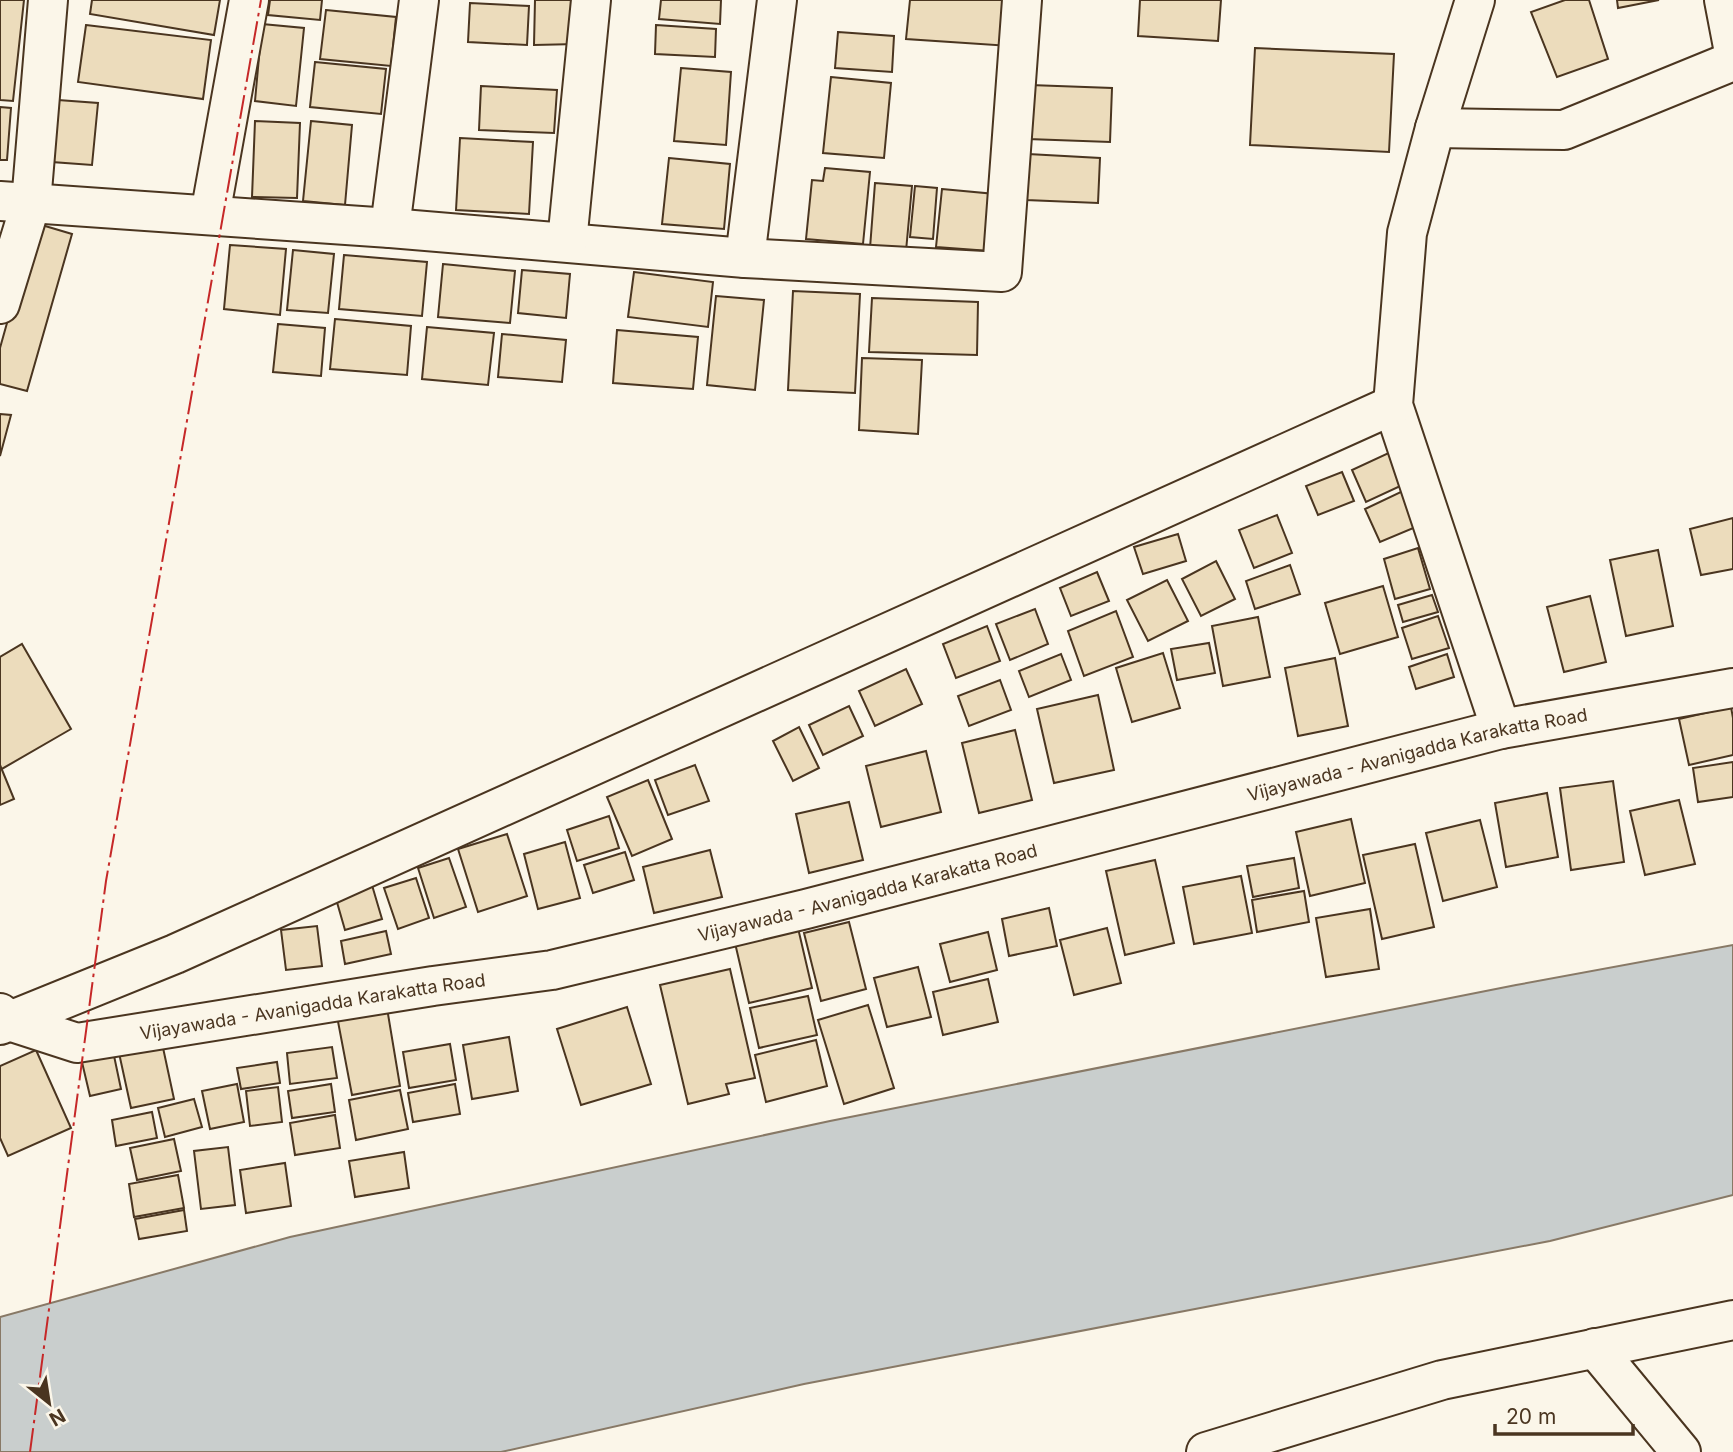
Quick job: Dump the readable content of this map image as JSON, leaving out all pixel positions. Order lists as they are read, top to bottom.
{
  "streets": {
    "street": ["Vijayawada - Avanigadda Karakatta Road"]
  },
  "scale_bar": "20 m",
  "north": "bottom right"
}
